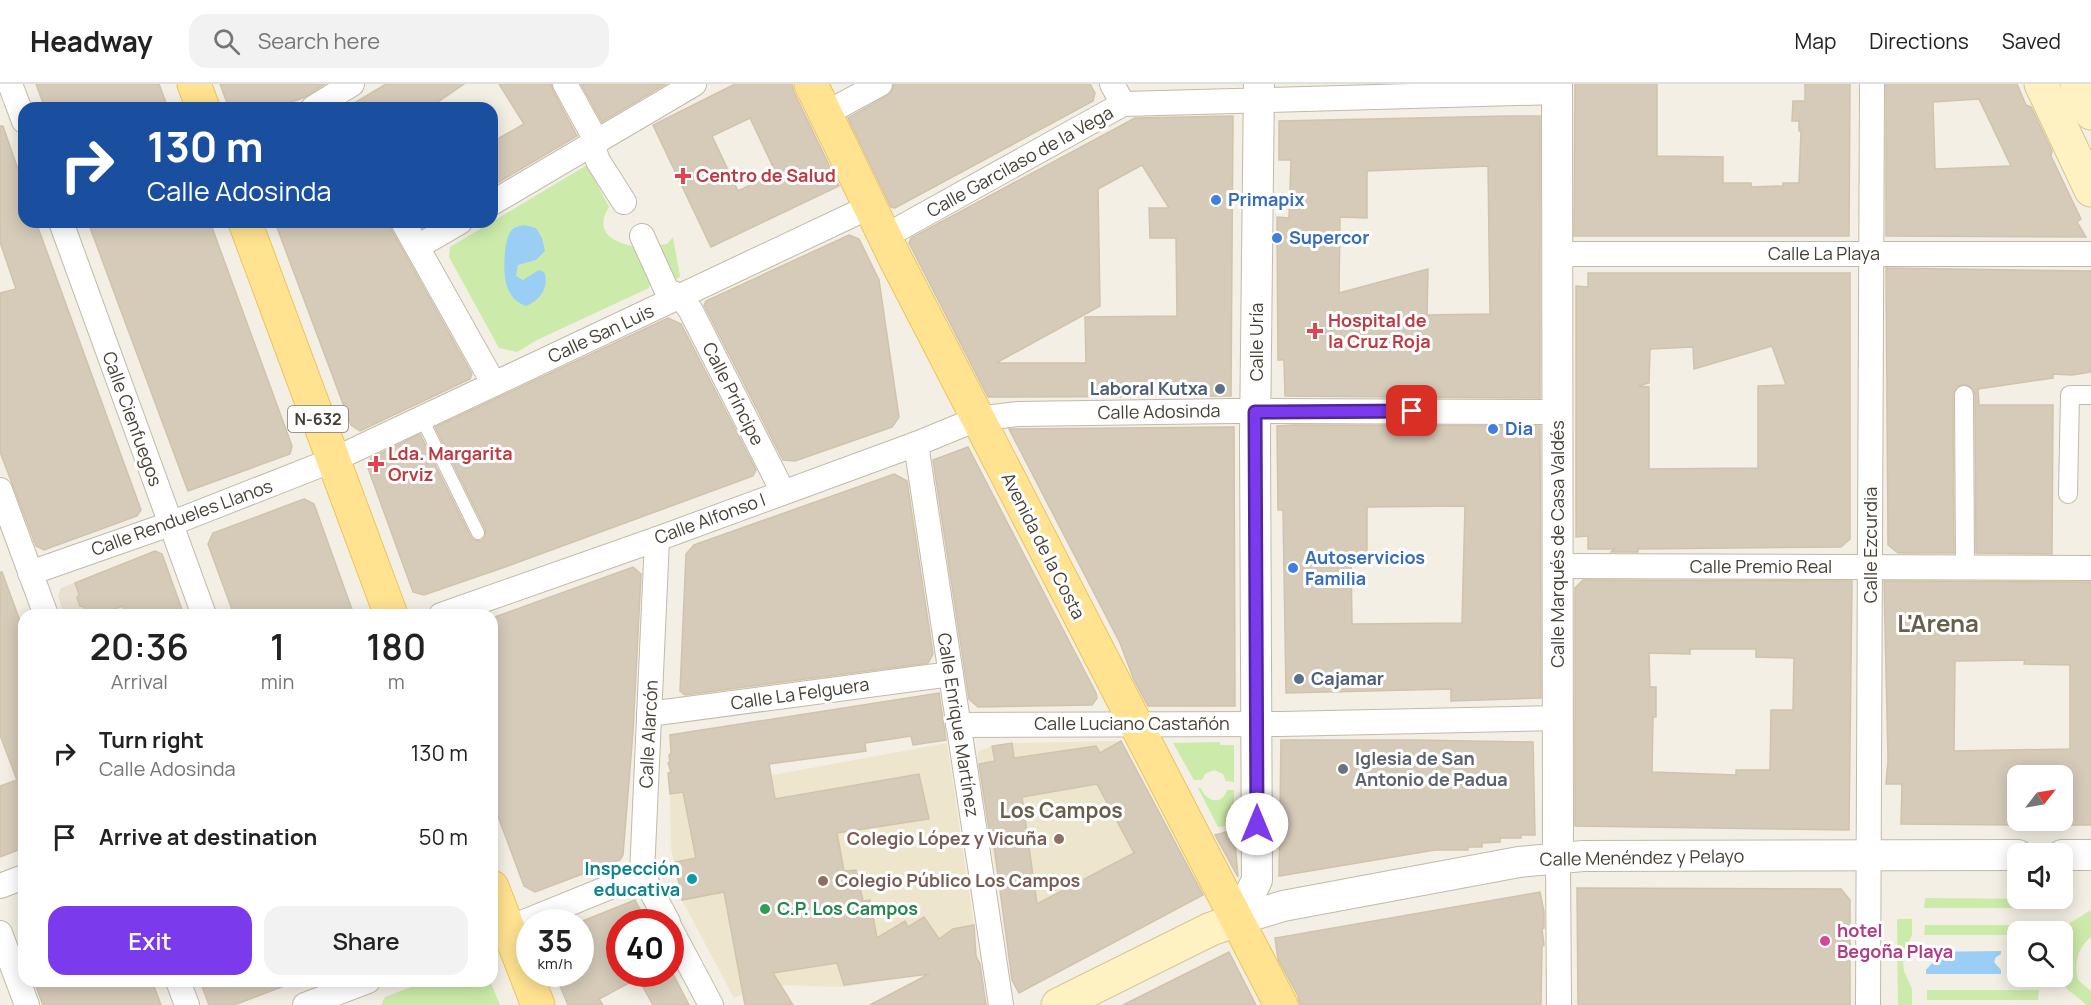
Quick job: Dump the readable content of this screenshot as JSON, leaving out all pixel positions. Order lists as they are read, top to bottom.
{
  "streets": {
    "main road": ["N-632", "Avenida de la Costa"],
    "street": [
      "Calle Garcilaso de la Vega",
      "Calle La Playa",
      "Calle San Luis",
      "Calle Uría",
      "Calle Príncipe",
      "Calle Adosinda",
      "Calle Cienfuegos",
      "Calle Rendueles Llanos",
      "Calle Alfonso I",
      "Calle Marqués de Casa Valdés",
      "Calle Ezcurdia",
      "Calle Premio Real",
      "Calle La Felguera",
      "Calle Luciano Castañón",
      "Calle Enrique Martínez",
      "Calle Alarcón",
      "Calle Menéndez y Pelayo"
    ]
  },
  "crossings": [
    ["Calle Garcilaso de la Vega", "Calle Uría"],
    ["Calle Garcilaso de la Vega", "Calle Marqués de Casa Valdés"],
    ["Calle Garcilaso de la Vega", "Avenida de la Costa"],
    ["Calle La Playa", "Calle Marqués de Casa Valdés"],
    ["Calle La Playa", "Calle Ezcurdia"],
    ["Calle San Luis", "Calle Príncipe"],
    ["Calle San Luis", "N-632"],
    ["Calle San Luis", "Calle Rendueles Llanos"],
    ["Calle San Luis", "Avenida de la Costa"],
    ["Calle Uría", "Calle Adosinda"],
    ["Calle Uría", "Avenida de la Costa"],
    ["Calle Uría", "Calle Luciano Castañón"],
    ["Calle Uría", "Calle Menéndez y Pelayo"],
    ["Calle Príncipe", "Calle Alfonso I"],
    ["Calle Adosinda", "Calle Alfonso I"],
    ["Calle Adosinda", "Calle Marqués de Casa Valdés"],
    ["Calle Adosinda", "Avenida de la Costa"],
    ["Calle Cienfuegos", "Calle Rendueles Llanos"],
    ["N-632", "Calle Rendueles Llanos"],
    ["Calle Alfonso I", "Avenida de la Costa"],
    ["Calle Alfonso I", "Calle Enrique Martínez"],
    ["Calle Alfonso I", "Calle Alarcón"],
    ["Calle Marqués de Casa Valdés", "Calle Premio Real"],
    ["Calle Marqués de Casa Valdés", "Calle Luciano Castañón"],
    ["Calle Marqués de Casa Valdés", "Calle Menéndez y Pelayo"],
    ["Calle Ezcurdia", "Calle Premio Real"],
    ["Calle Ezcurdia", "Calle Menéndez y Pelayo"],
    ["Avenida de la Costa", "Calle Luciano Castañón"],
    ["Avenida de la Costa", "Calle Menéndez y Pelayo"],
    ["Calle La Felguera", "Calle Enrique Martínez"],
    ["Calle La Felguera", "Calle Alarcón"],
    ["Calle Luciano Castañón", "Calle Enrique Martínez"]
  ],
  "districts": ["L'Arena", "Los Campos"],
  "places": {
    "health": ["Centro de Salud", "Hospital de la Cruz Roja", "Lda. Margarita Orviz"],
    "other": [
      "Primapix",
      "Supercor",
      "Laboral Kutxa",
      "Dia",
      "Autoservicios Familia",
      "Cajamar",
      "Iglesia de San Antonio de Padua",
      "Colegio López y Vicuña",
      "Inspección educativa",
      "Colegio Público Los Campos",
      "C.P. Los Campos",
      "hotel Begoña Playa"
    ]
  },
  "north": "top right",
  "page": {
    "header": "Headway",
    "search": "Search here",
    "nav": ["Map", "Directions", "Saved"],
    "turn": ["130 m", "Calle Adosinda"],
    "eta": [
      "20:36",
      "Arrival",
      "1",
      "min",
      "180",
      "m"
    ],
    "list": [
      {
        "name": "Turn right",
        "note": "Calle Adosinda",
        "value": "130 m"
      },
      {
        "name": "Arrive at destination",
        "value": "50 m"
      }
    ],
    "buttons": ["Exit", "Share"],
    "speed": "35 km/h",
    "limit": "40"
  }
}
